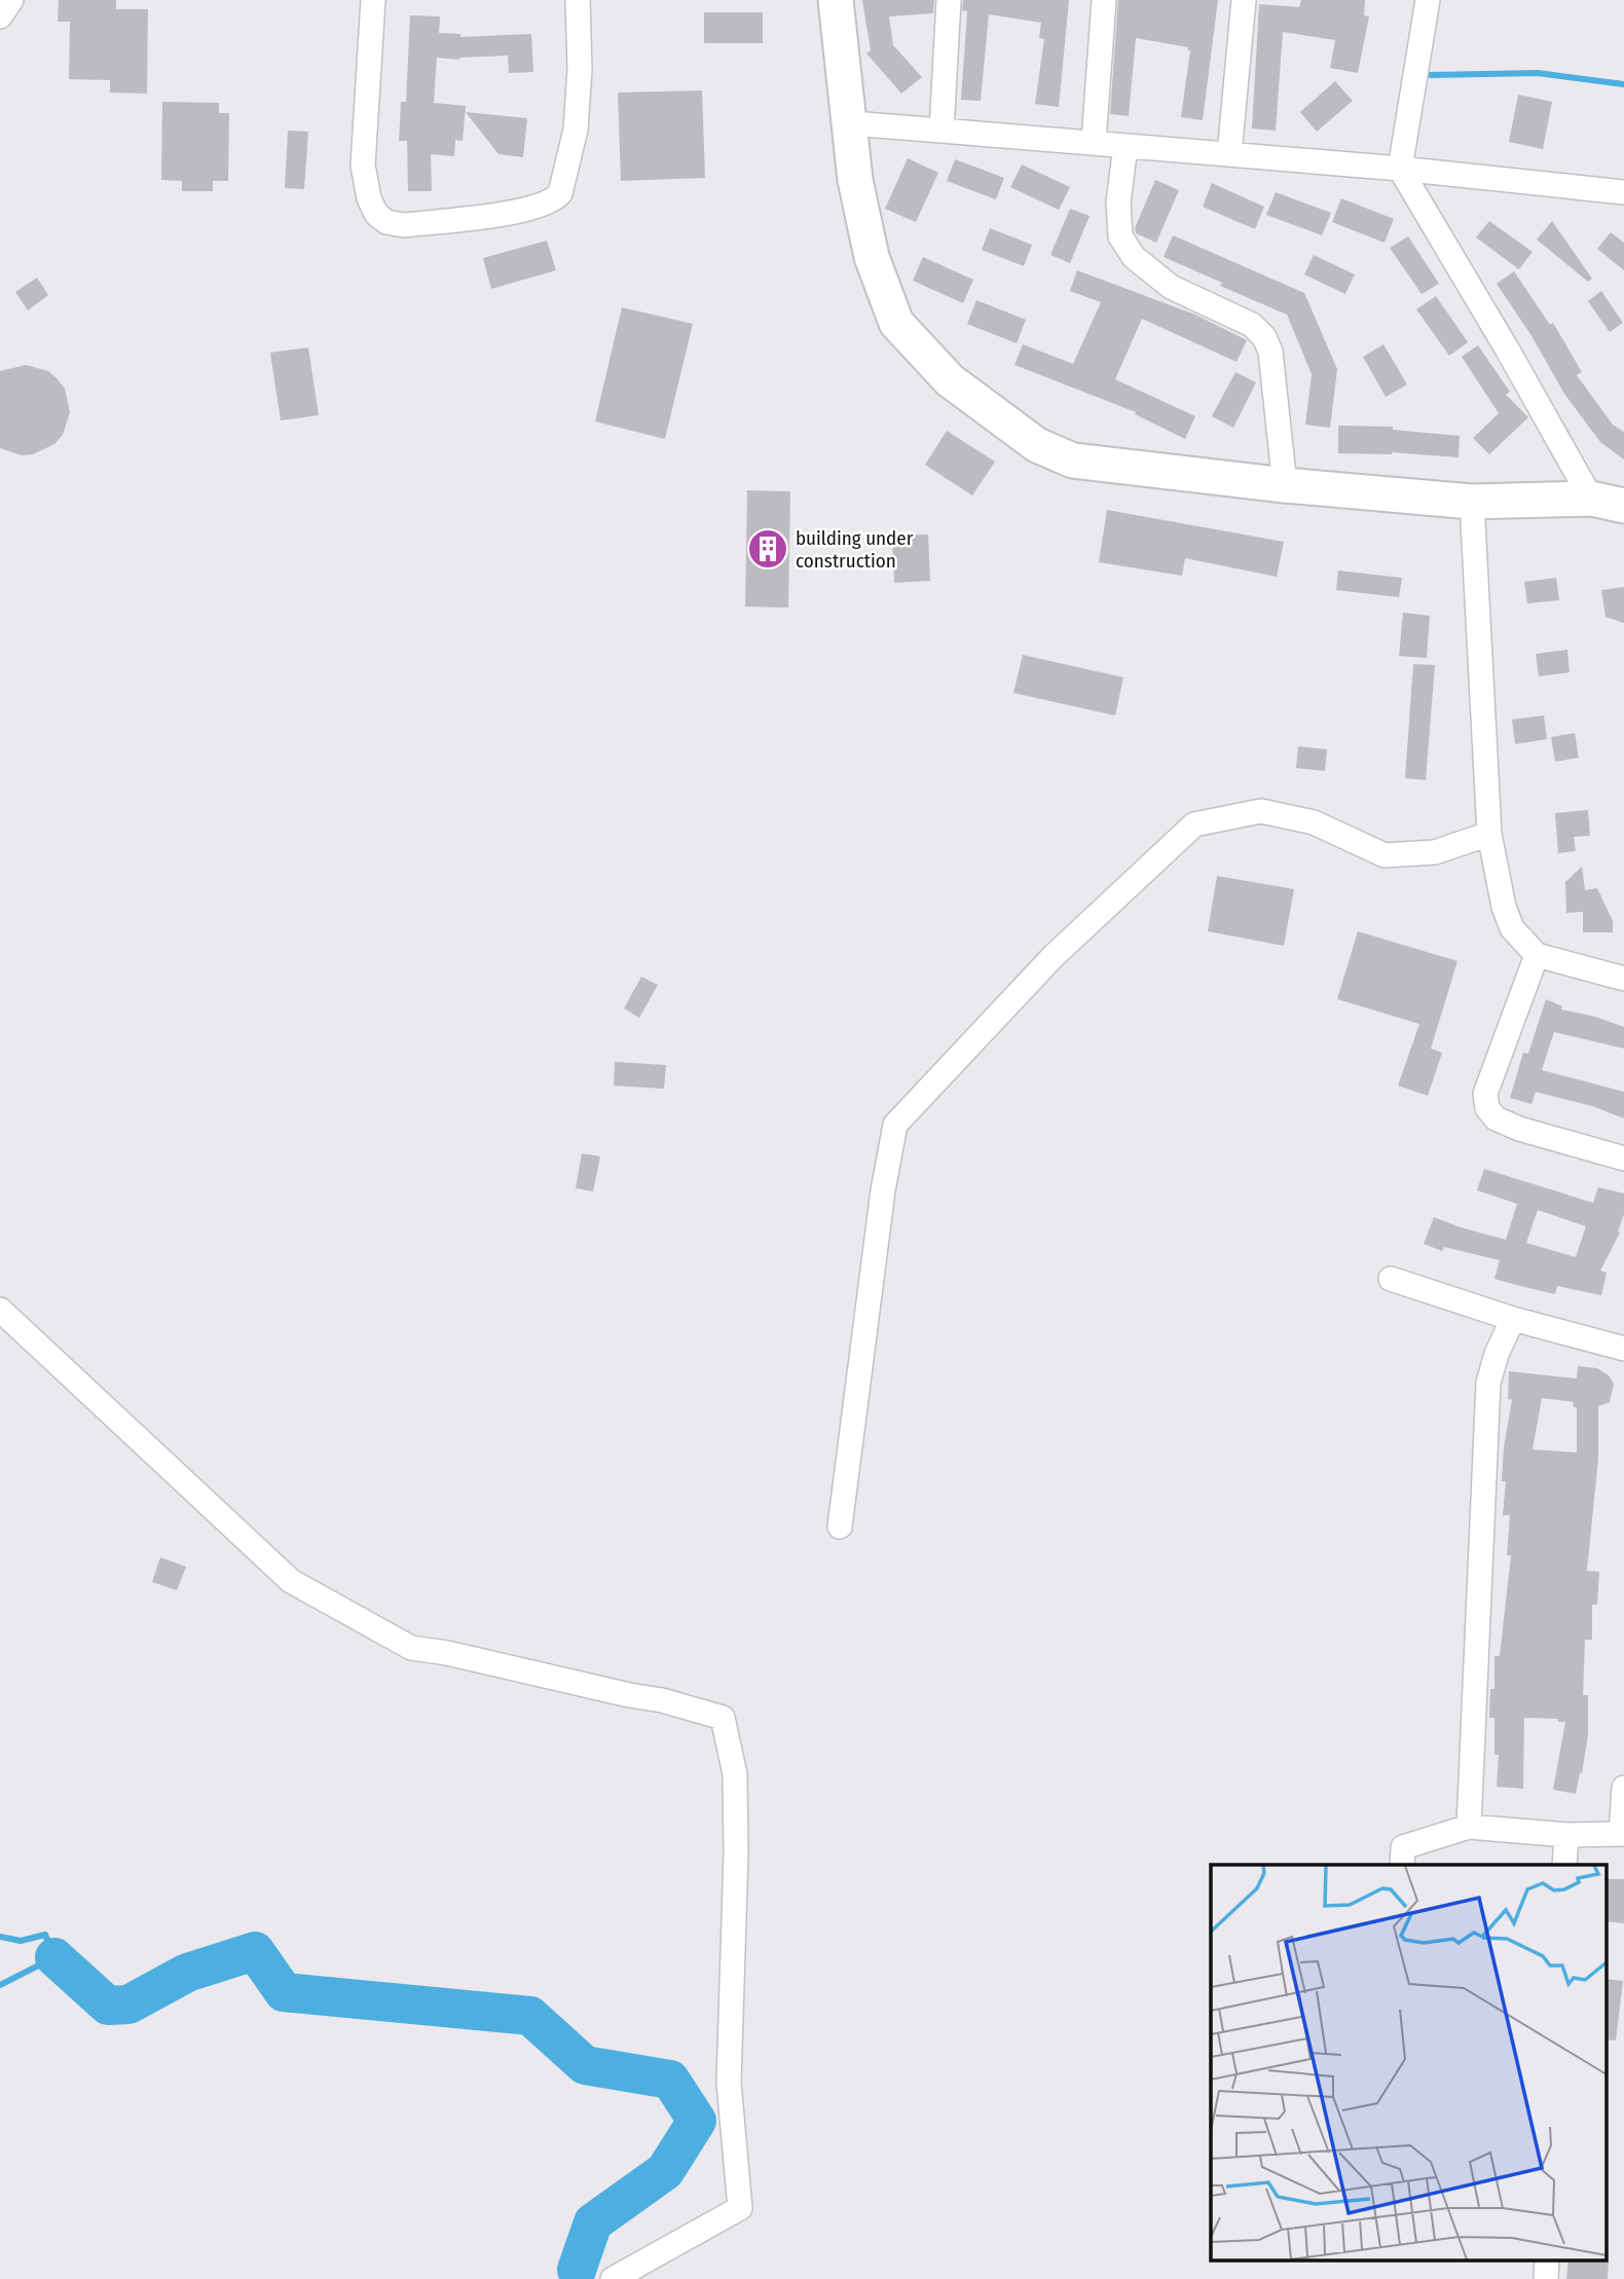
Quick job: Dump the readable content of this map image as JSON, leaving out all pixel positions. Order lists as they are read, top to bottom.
{
  "places": {
    "building": ["building under construction"]
  }
}
